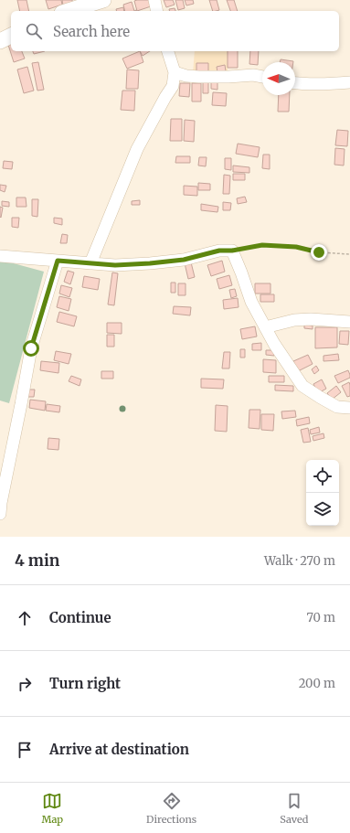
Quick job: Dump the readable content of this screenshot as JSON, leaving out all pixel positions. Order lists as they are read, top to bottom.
{
  "north": "left",
  "page": {
    "search": "Search here",
    "heading": ["4 min", "Walk · 270 m"],
    "list": [
      ["Continue", "70 m"],
      ["Turn right", "200 m"],
      "Arrive at destination"
    ],
    "nav": ["Map", "Directions", "Saved"]
  }
}
